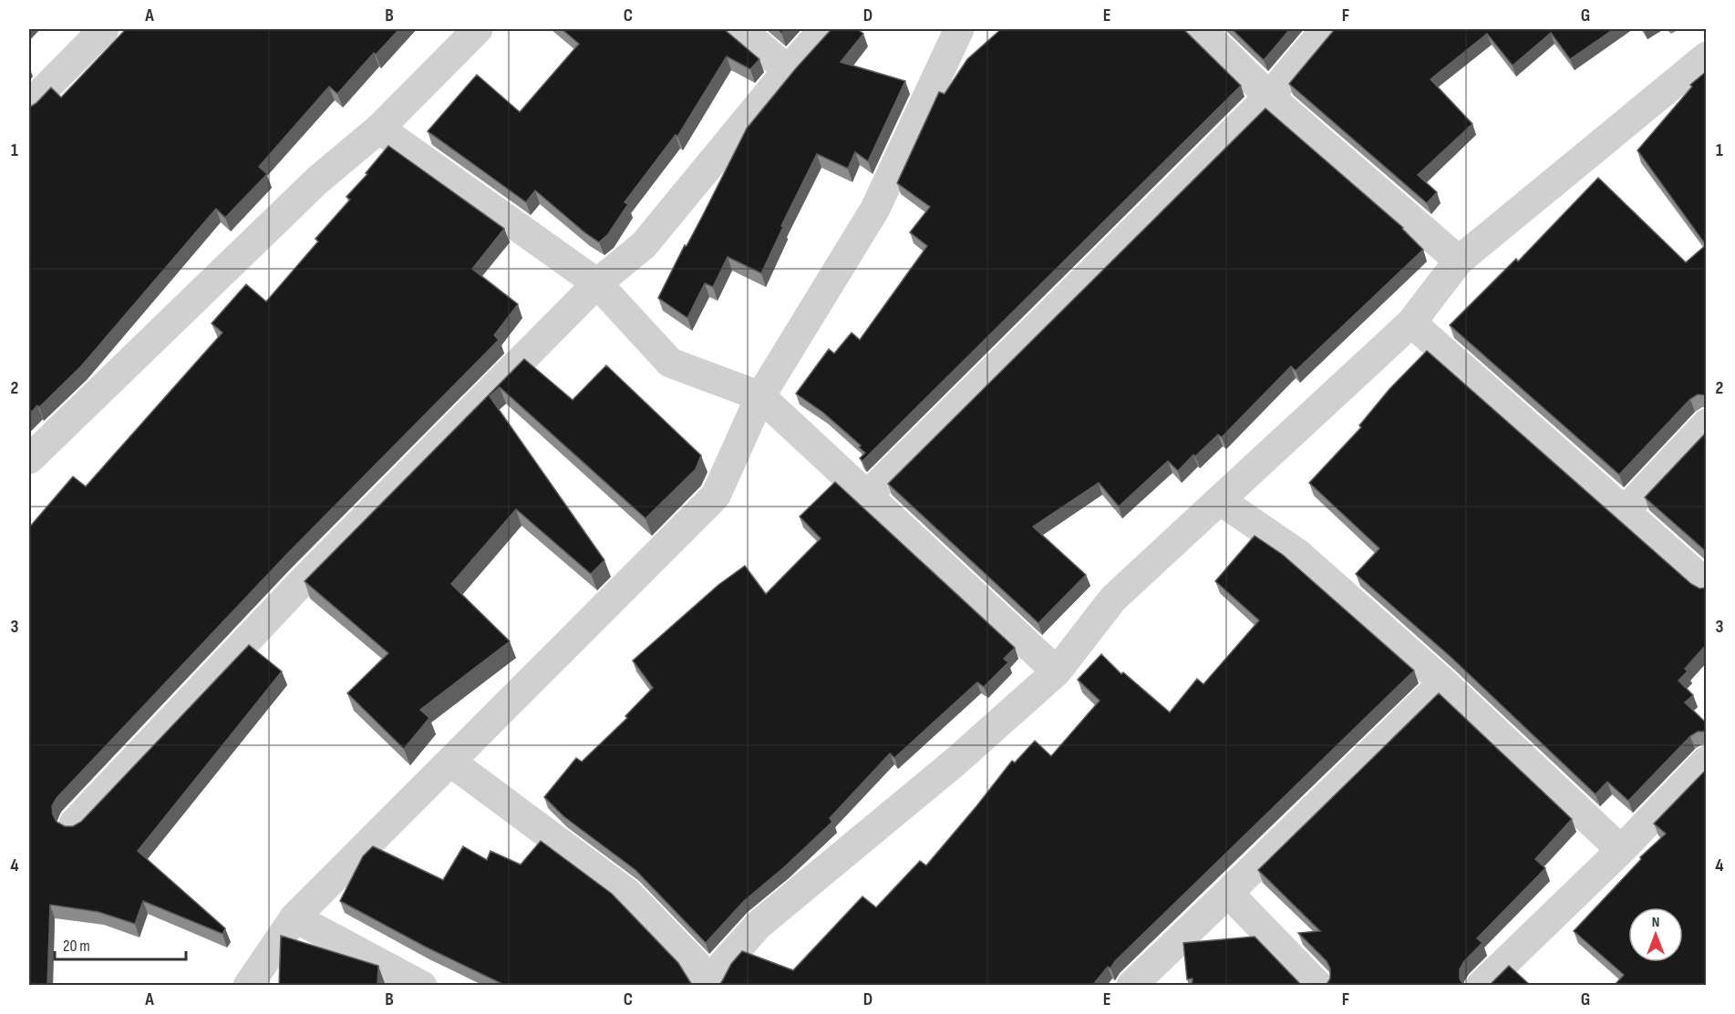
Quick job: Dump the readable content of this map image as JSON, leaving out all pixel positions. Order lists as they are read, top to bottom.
{
  "scale_bar": "20 m",
  "north": "top",
  "grid": {
    "columns": [
      "A",
      "B",
      "C",
      "D",
      "E",
      "F",
      "G"
    ],
    "rows": [
      "1",
      "2",
      "3",
      "4"
    ]
  }
}
